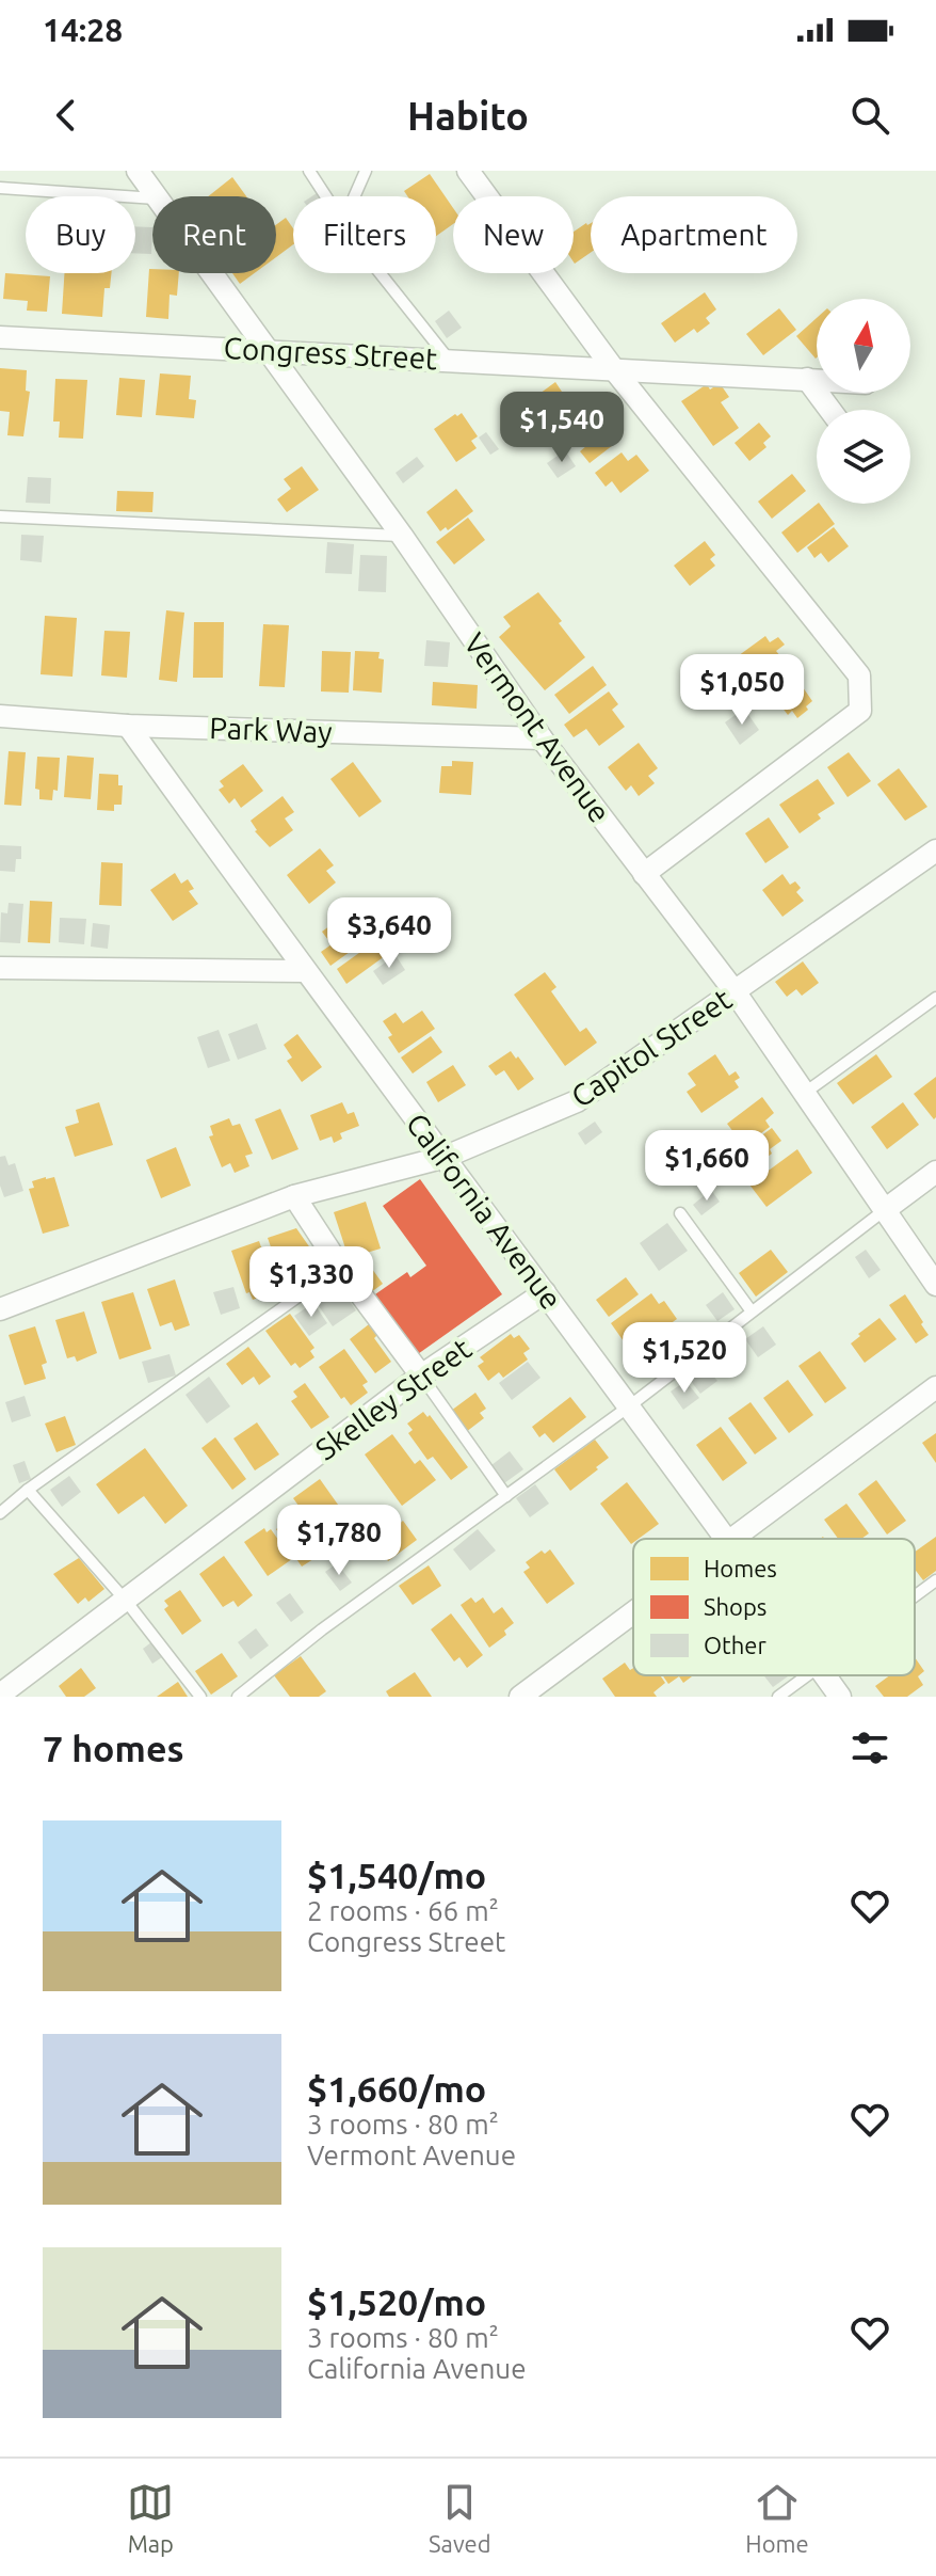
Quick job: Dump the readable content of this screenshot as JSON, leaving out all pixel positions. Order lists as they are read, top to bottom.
{
  "streets": {
    "street": [
      "Congress Street",
      "Vermont Avenue",
      "Park Way",
      "Capitol Street",
      "California Avenue",
      "Skelley Street"
    ]
  },
  "crossings": [
    ["Congress Street", "Vermont Avenue"],
    ["Vermont Avenue", "Park Way"],
    ["Vermont Avenue", "Capitol Street"],
    ["Park Way", "California Avenue"],
    ["Capitol Street", "California Avenue"],
    ["California Avenue", "Skelley Street"]
  ],
  "legend": ["Homes", "Shops", "Other"],
  "north": "top",
  "page": {
    "status": "14:28",
    "header": "Habito",
    "chip": [
      "Buy",
      "Rent",
      "Filters",
      "New",
      "Apartment"
    ],
    "price": [
      "$1,540",
      "$1,050",
      "$3,640",
      "$1,660",
      "$1,330",
      "$1,520",
      "$1,780"
    ],
    "heading": "7 homes",
    "list": [
      {
        "name": "$1,540/mo",
        "note": "2 rooms · 66 m² · Congress Street"
      },
      {
        "name": "$1,660/mo",
        "note": "3 rooms · 80 m² · Vermont Avenue"
      },
      {
        "name": "$1,520/mo",
        "note": "3 rooms · 80 m² · California Avenue"
      }
    ],
    "tabs": ["Map", "Saved", "Home"]
  }
}
